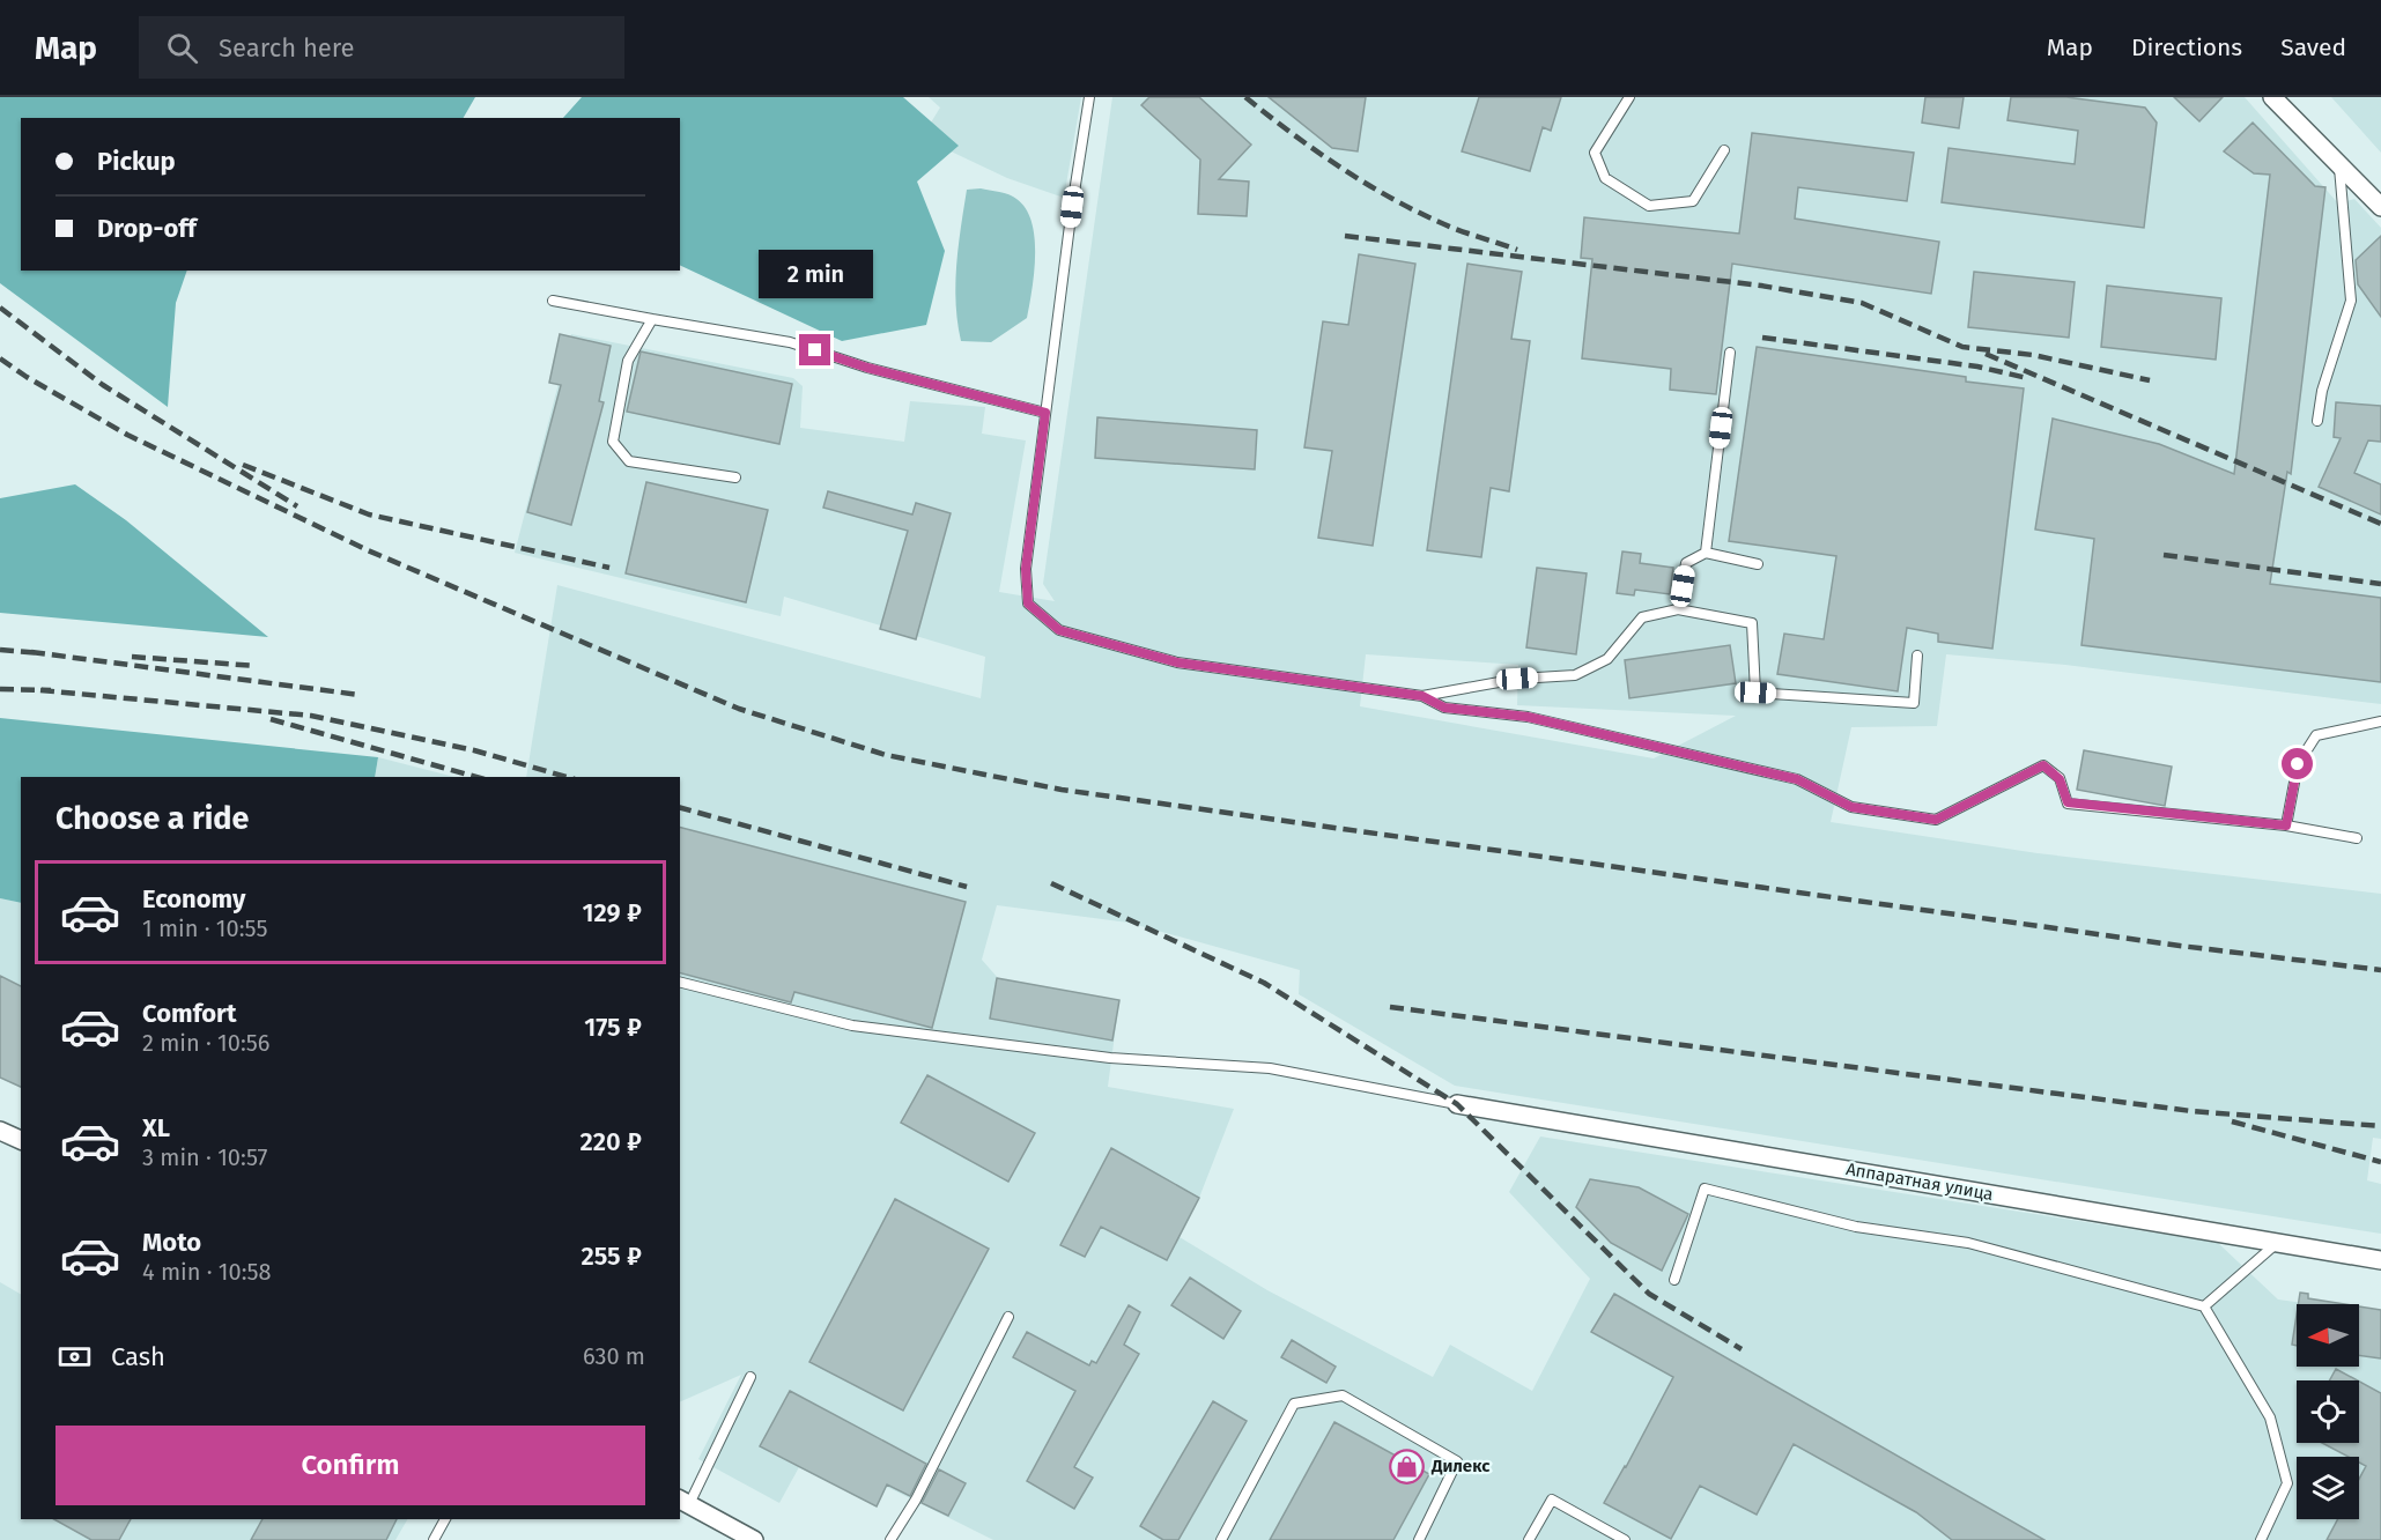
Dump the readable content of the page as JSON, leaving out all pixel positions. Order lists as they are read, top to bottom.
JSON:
{
  "streets": {
    "street": ["Аппаратная улица"]
  },
  "places": {
    "shop": ["Дилекс"]
  },
  "north": "left",
  "page": {
    "header": "Map",
    "search": "Search here",
    "nav": ["Map", "Directions", "Saved"],
    "banner": ["Pickup", "Drop-off"],
    "bubble": "2 min",
    "heading": "Choose a ride",
    "list": [
      {
        "name": "Economy",
        "note": "1 min · 10:55",
        "value": "129 ₽"
      },
      {
        "name": "Comfort",
        "note": "2 min · 10:56",
        "value": "175 ₽"
      },
      {
        "name": "XL",
        "note": "3 min · 10:57",
        "value": "220 ₽"
      },
      {
        "name": "Moto",
        "note": "4 min · 10:58",
        "value": "255 ₽"
      }
    ],
    "pay": ["Cash", "630 m"],
    "buttons": "Confirm"
  }
}
